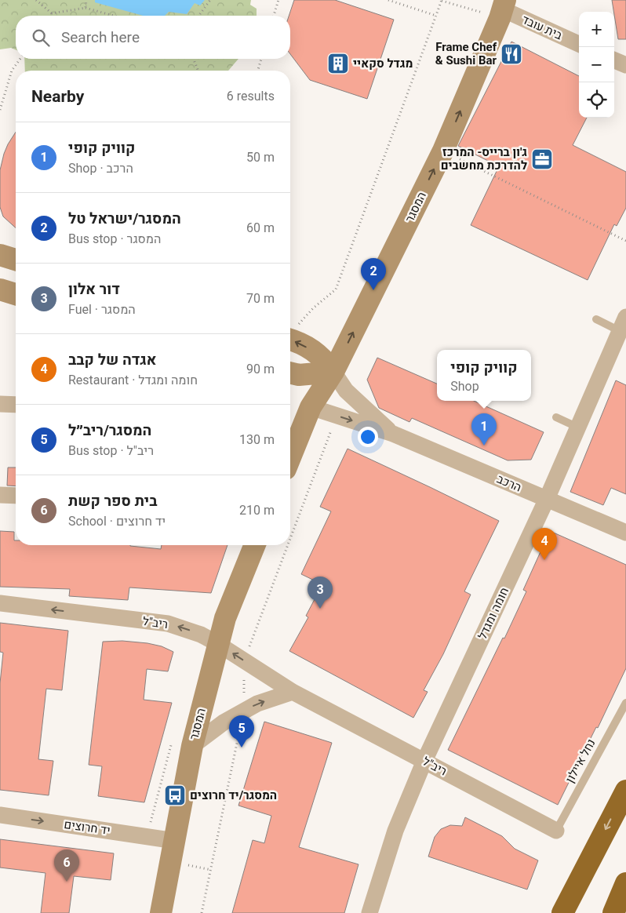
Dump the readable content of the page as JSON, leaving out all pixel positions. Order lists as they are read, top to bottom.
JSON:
{
  "streets": {
    "main road": ["המסגר"],
    "street": [
      "בית עובד",
      "הרכב",
      "חומה ומגדל",
      "ריב\"ל",
      "יד חרוצים"
    ],
    "lane": ["נחל איילון"]
  },
  "crossings": [
    ["בית עובד", "המסגר"],
    ["המסגר", "הרכב"],
    ["המסגר", "ריב\"ל"],
    ["המסגר", "יד חרוצים"],
    ["הרכב", "חומה ומגדל"],
    ["חומה ומגדל", "ריב\"ל"],
    ["ריב\"ל", "נחל איילון"]
  ],
  "one_way": ["המסגר", "ריב\"ל", "יד חרוצים"],
  "places": {
    "restaurant": ["Frame Chef & Sushi Bar"],
    "building": ["מגדל סקאיי"],
    "office": ["ג'ון ברייס- המרכז להדרכת מחשבים"],
    "bus stop": ["המסגר/יד חרוצים"]
  },
  "page": {
    "map_buttons": ["+", "−"],
    "search": "Search here",
    "heading": ["Nearby", "6 results"],
    "list": [
      {
        "mark": "1",
        "name": "קוויק קופי",
        "note": "Shop · הרכב",
        "value": "50 m"
      },
      {
        "mark": "2",
        "name": "המסגר/ישראל טל",
        "note": "Bus stop · המסגר",
        "value": "60 m"
      },
      {
        "mark": "3",
        "name": "דור אלון",
        "note": "Fuel · המסגר",
        "value": "70 m"
      },
      {
        "mark": "4",
        "name": "אגדה של קבב",
        "note": "Restaurant · חומה ומגדל",
        "value": "90 m"
      },
      {
        "mark": "5",
        "name": "המסגר/ריב״ל",
        "note": "Bus stop · ריב\"ל",
        "value": "130 m"
      },
      {
        "mark": "6",
        "name": "בית ספר קשת",
        "note": "School · יד חרוצים",
        "value": "210 m"
      }
    ],
    "pins": [
      "2",
      "1",
      "4",
      "3",
      "5",
      "6"
    ],
    "popup": ["קוויק קופי", "Shop"]
  }
}
